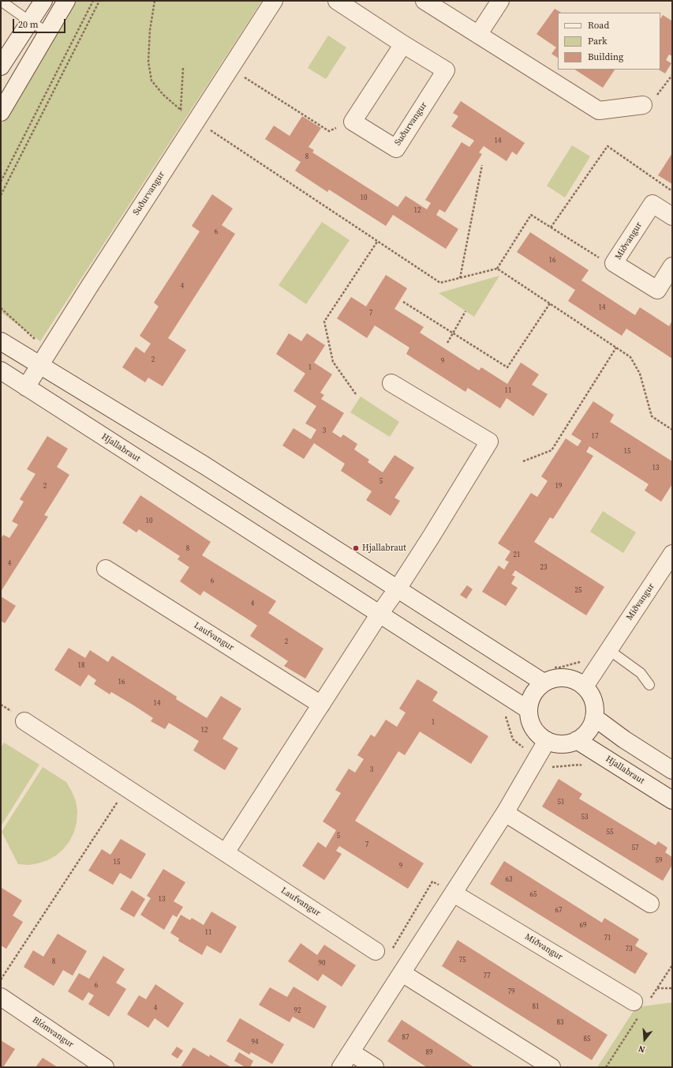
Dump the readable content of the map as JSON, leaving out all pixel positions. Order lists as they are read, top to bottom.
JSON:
{
  "streets": {
    "street": [
      "Suðurvangur",
      "Miðvangur",
      "Hjallabraut",
      "Laufvangur",
      "Blómvangur"
    ]
  },
  "crossings": [
    ["Suðurvangur", "Hjallabraut"],
    ["Miðvangur", "Hjallabraut"]
  ],
  "places": ["Hjallabraut"],
  "house_numbers": [
    "14",
    "8",
    "10",
    "12",
    "6",
    "16",
    "4",
    "14",
    "7",
    "2",
    "9",
    "1",
    "11",
    "3",
    "17",
    "15",
    "13",
    "5",
    "2",
    "19",
    "10",
    "8",
    "21",
    "4",
    "23",
    "6",
    "25",
    "4",
    "2",
    "18",
    "16",
    "14",
    "1",
    "12",
    "3",
    "51",
    "53",
    "55",
    "5",
    "7",
    "57",
    "59",
    "15",
    "9",
    "63",
    "65",
    "13",
    "67",
    "69",
    "11",
    "71",
    "73",
    "75",
    "8",
    "90",
    "77",
    "6",
    "79",
    "81",
    "4",
    "92",
    "83",
    "87",
    "85",
    "94",
    "89"
  ],
  "legend": ["Road", "Park", "Building"],
  "scale_bar": "20 m",
  "north": "bottom"
}
